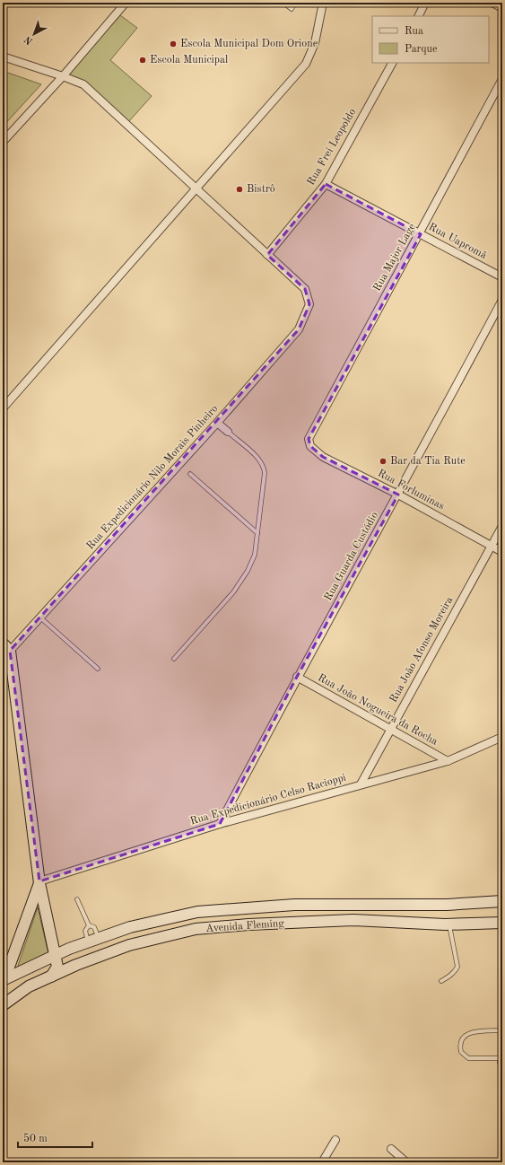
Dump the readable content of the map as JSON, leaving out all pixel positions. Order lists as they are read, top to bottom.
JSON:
{
  "streets": {
    "street": [
      "Rua Frei Leopoldo",
      "Rua Uapromã",
      "Rua Major Lage",
      "Rua Expedicionário Nilo Morais Pinheiro",
      "Rua Forluminas",
      "Rua Guarda Custódio",
      "Rua João Afonso Moreira",
      "Rua João Nogueira da Rocha",
      "Rua Expedicionário Celso Racioppi",
      "Avenida Fleming"
    ]
  },
  "crossings": [
    ["Rua Frei Leopoldo", "Rua Uapromã"],
    ["Rua Frei Leopoldo", "Rua Expedicionário Nilo Morais Pinheiro"],
    ["Rua Uapromã", "Rua Major Lage"],
    ["Rua Major Lage", "Rua Forluminas"],
    ["Rua Forluminas", "Rua Guarda Custódio"],
    ["Rua Forluminas", "Rua João Afonso Moreira"],
    ["Rua Guarda Custódio", "Rua João Nogueira da Rocha"],
    ["Rua Guarda Custódio", "Rua Expedicionário Celso Racioppi"],
    ["Rua João Afonso Moreira", "Rua João Nogueira da Rocha"],
    ["Rua João Afonso Moreira", "Rua Expedicionário Celso Racioppi"],
    ["Rua João Nogueira da Rocha", "Rua Expedicionário Celso Racioppi"]
  ],
  "places": [
    "Escola Municipal Dom Orione",
    "Escola Municipal",
    "Bistrô",
    "Bar da Tia Rute"
  ],
  "legend": ["Rua", "Parque"],
  "scale_bar": "50 m",
  "north": "bottom left"
}
